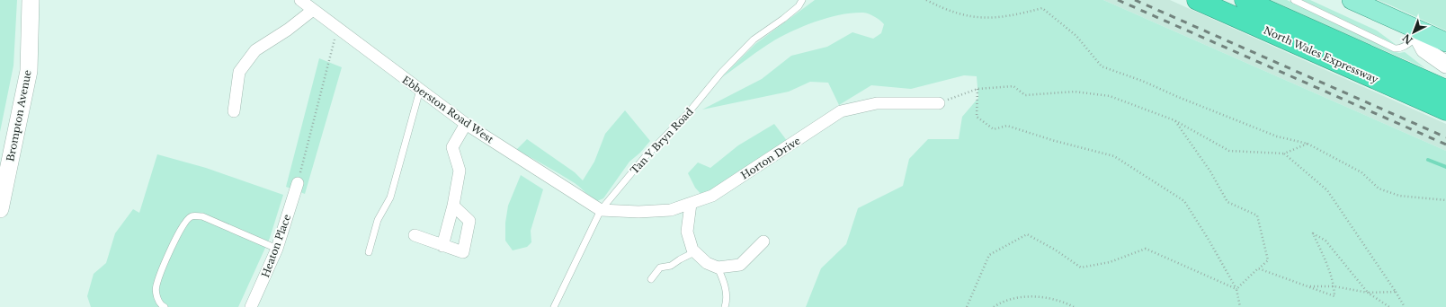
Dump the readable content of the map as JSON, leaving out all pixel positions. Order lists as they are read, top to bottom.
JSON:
{
  "streets": {
    "highway": ["North Wales Expressway"],
    "main road": ["Brompton Avenue"],
    "street": ["Ebberston Road West", "Horton Drive", "Heaton Place"],
    "lane": ["Tan Y Bryn Road"]
  },
  "crossings": [
    ["Ebberston Road West", "Tan Y Bryn Road"],
    ["Ebberston Road West", "Horton Drive"],
    ["Tan Y Bryn Road", "Horton Drive"]
  ],
  "north": "bottom left"
}
